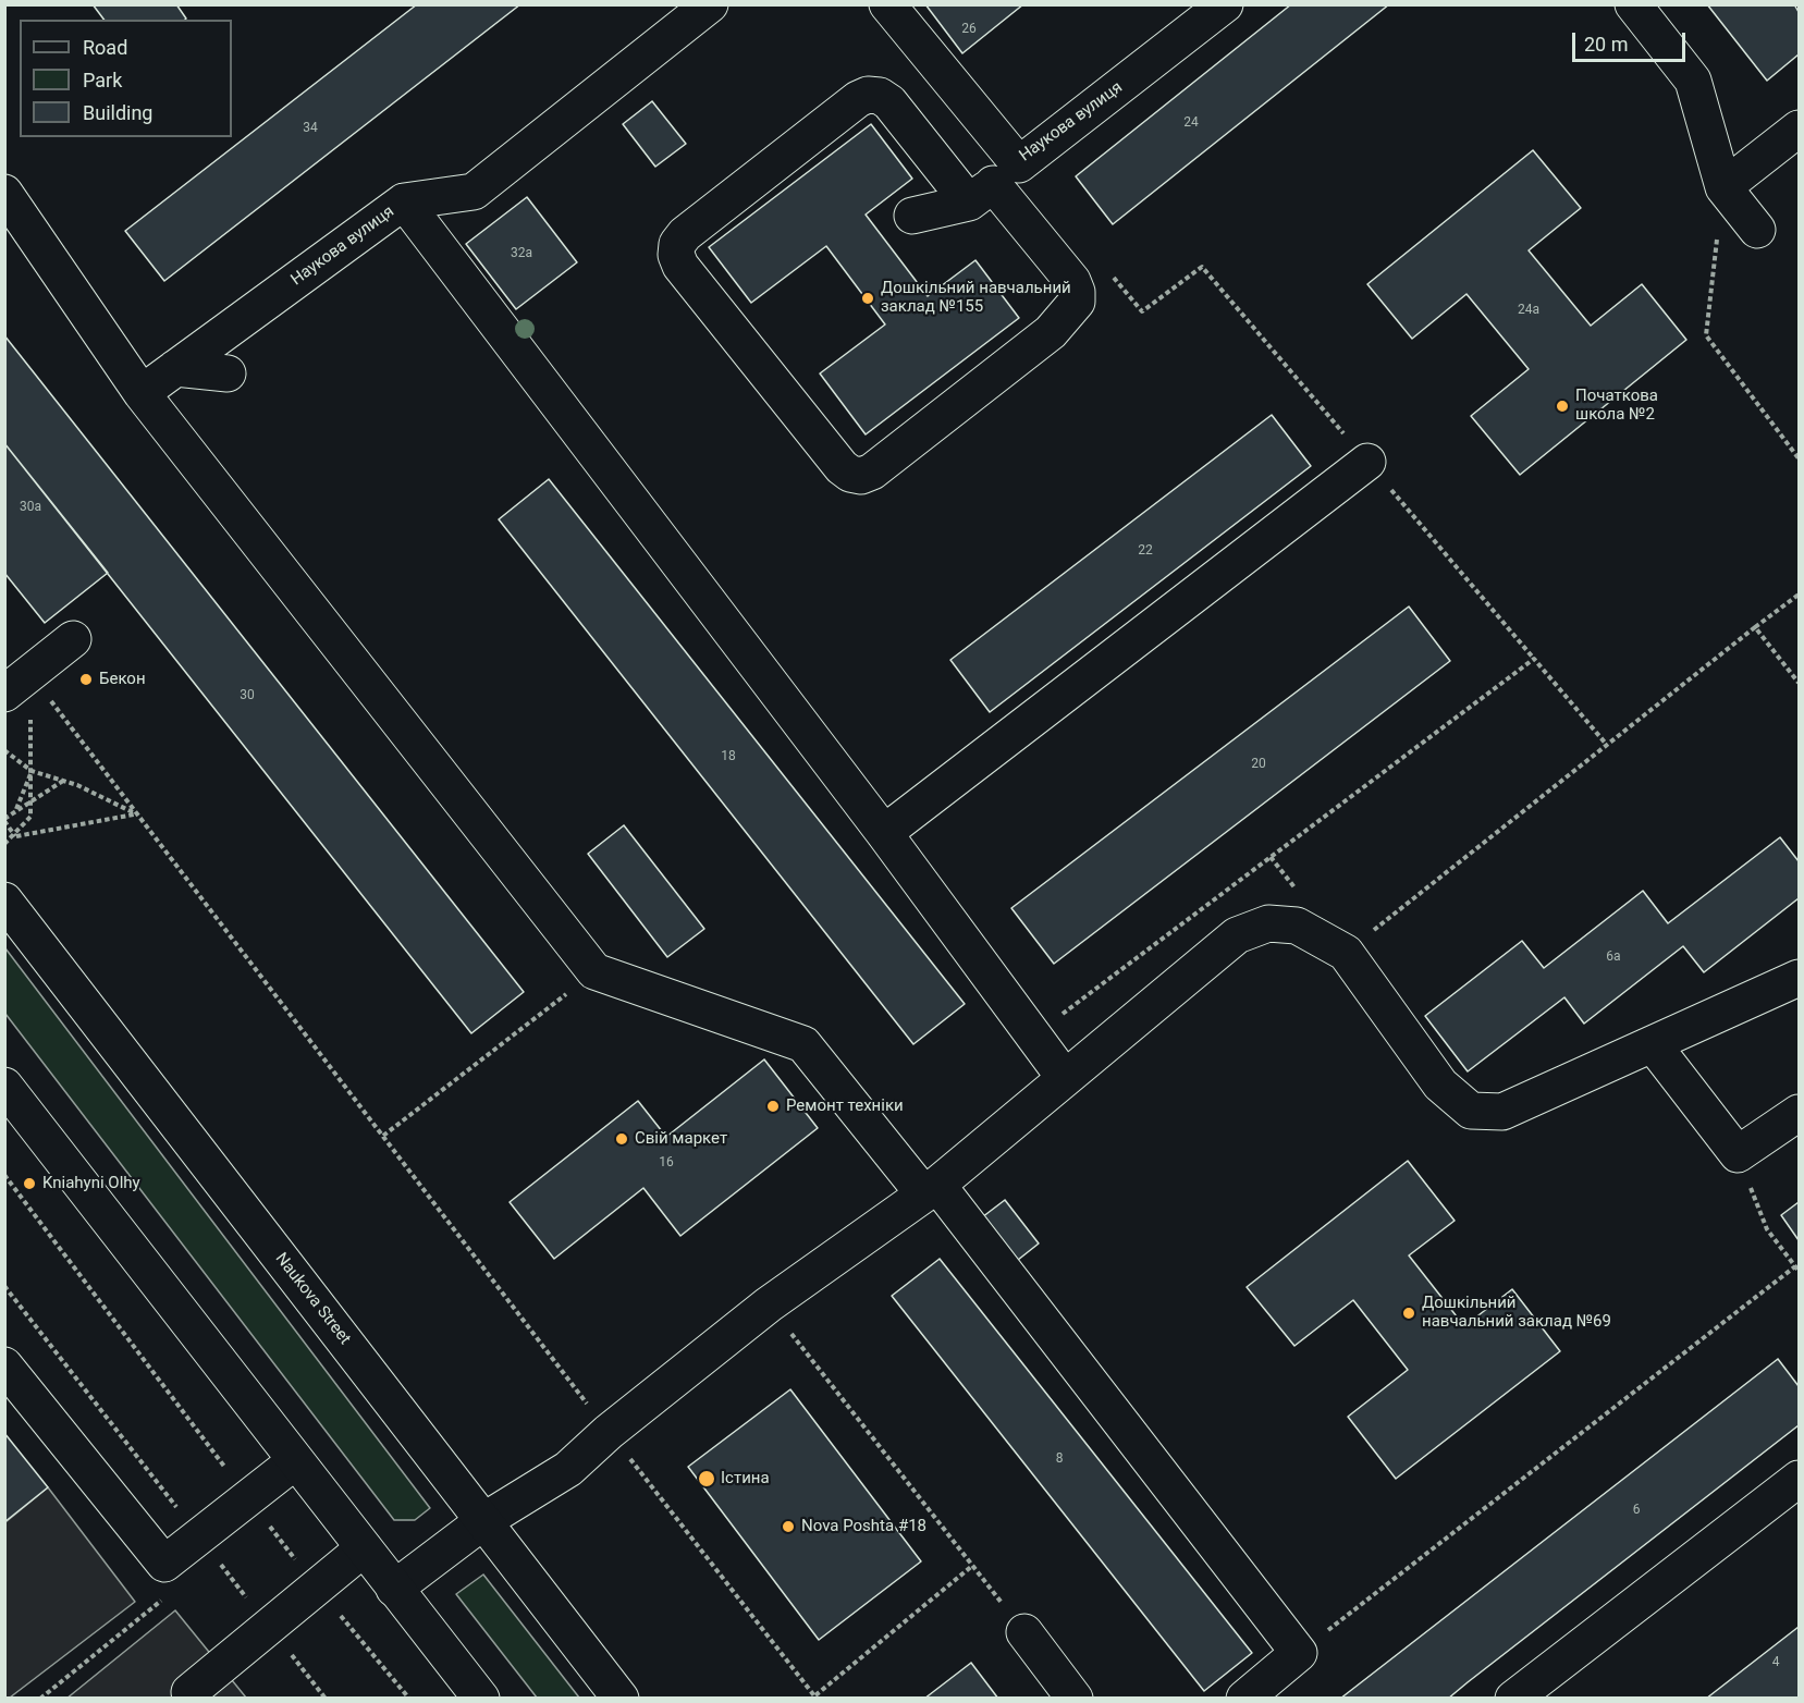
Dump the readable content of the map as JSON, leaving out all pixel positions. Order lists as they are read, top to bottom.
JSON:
{
  "streets": {
    "main road": ["Наукова вулиця", "Naukova Street"]
  },
  "places": [
    "Дошкільний навчальний заклад №155",
    "Початкова школа №2",
    "Бекон",
    "Ремонт техніки",
    "Свiй маркет",
    "Kniahyni Olhy",
    "Дошкільний навчальний заклад №69",
    "Істина",
    "Nova Poshta #18"
  ],
  "house_numbers": [
    "26",
    "24",
    "34",
    "32а",
    "24а",
    "30а",
    "22",
    "30",
    "18",
    "20",
    "6а",
    "16",
    "8",
    "6",
    "4"
  ],
  "legend": ["Road", "Park", "Building"],
  "scale_bar": "20 m"
}
